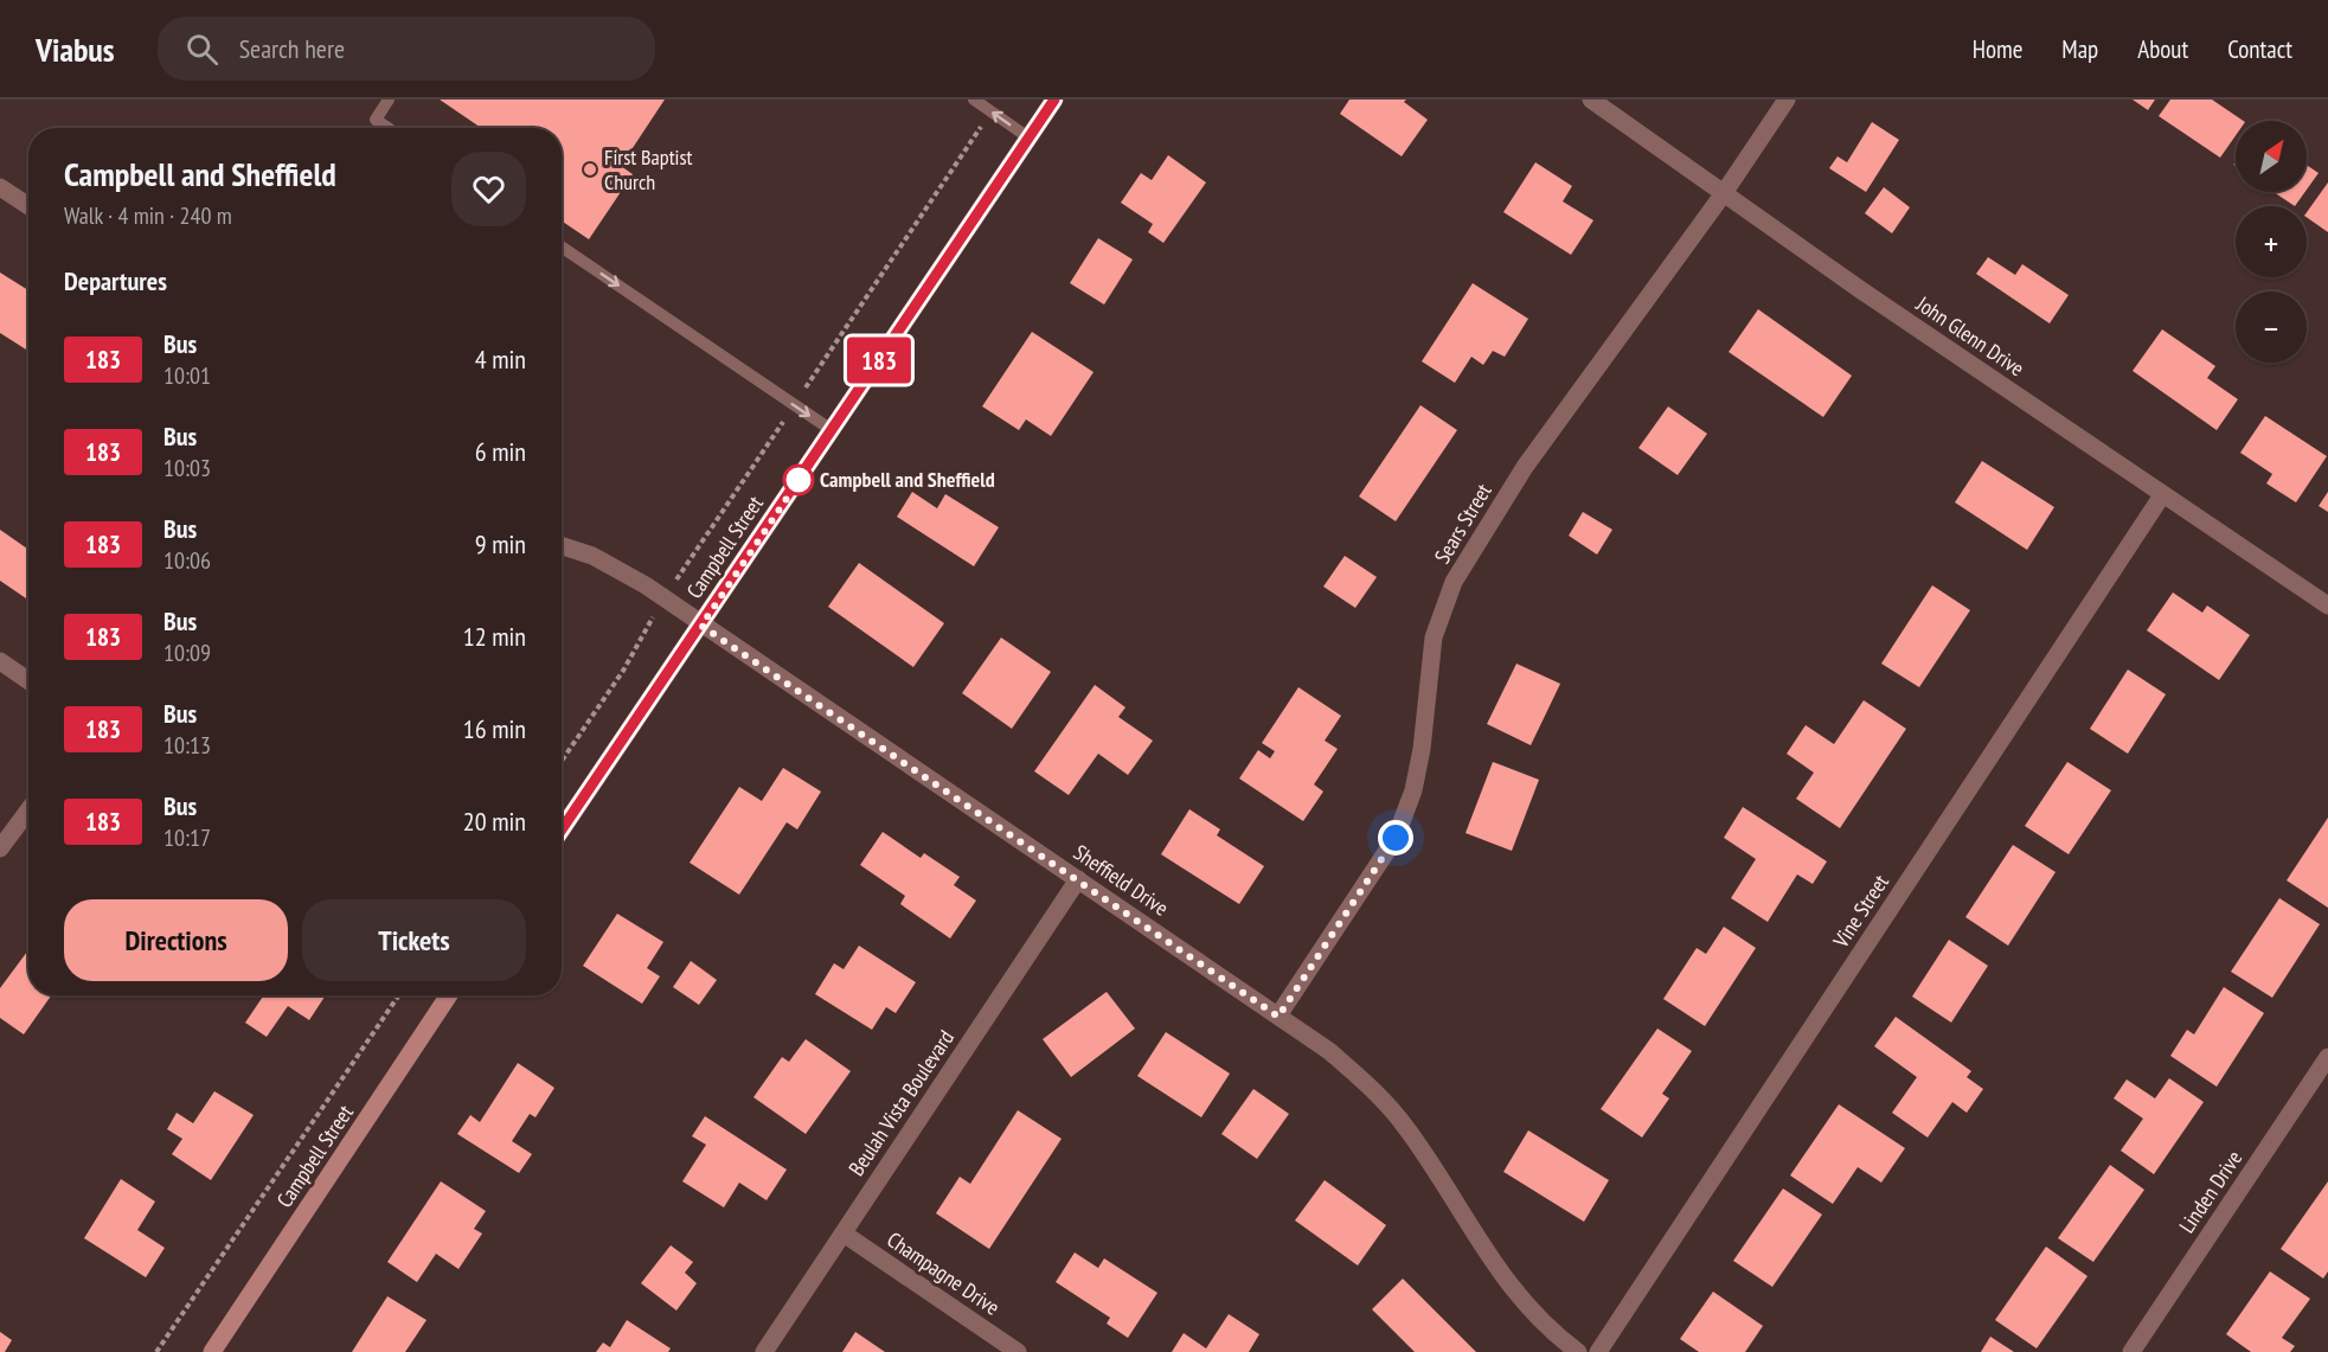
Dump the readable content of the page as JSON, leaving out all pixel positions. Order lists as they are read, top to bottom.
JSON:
{
  "streets": {
    "main road": ["Campbell Street"],
    "street": [
      "John Glenn Drive",
      "Sears Street",
      "Sheffield Drive",
      "Vine Street",
      "Beulah Vista Boulevard",
      "Linden Drive",
      "Champagne Drive"
    ]
  },
  "crossings": [
    ["John Glenn Drive", "Sears Street"],
    ["John Glenn Drive", "Vine Street"],
    ["Sears Street", "Sheffield Drive"],
    ["Campbell Street", "Sheffield Drive"],
    ["Sheffield Drive", "Beulah Vista Boulevard"],
    ["Beulah Vista Boulevard", "Champagne Drive"]
  ],
  "places": ["First Baptist Church", "Campbell and Sheffield"],
  "lines": ["bus line 183"],
  "north": "top right",
  "page": {
    "header": "Viabus",
    "search": "Search here",
    "nav": [
      "Home",
      "Map",
      "About",
      "Contact"
    ],
    "on_map": "183",
    "map_buttons": ["+", "−"],
    "heading": [
      ["Campbell and Sheffield", "Walk · 4 min · 240 m"],
      "Departures"
    ],
    "list": [
      {
        "mark": "183",
        "name": "Bus",
        "note": "10:01",
        "value": "4 min"
      },
      {
        "mark": "183",
        "name": "Bus",
        "note": "10:03",
        "value": "6 min"
      },
      {
        "mark": "183",
        "name": "Bus",
        "note": "10:06",
        "value": "9 min"
      },
      {
        "mark": "183",
        "name": "Bus",
        "note": "10:09",
        "value": "12 min"
      },
      {
        "mark": "183",
        "name": "Bus",
        "note": "10:13",
        "value": "16 min"
      },
      {
        "mark": "183",
        "name": "Bus",
        "note": "10:17",
        "value": "20 min"
      }
    ],
    "buttons": ["Directions", "Tickets"]
  }
}
